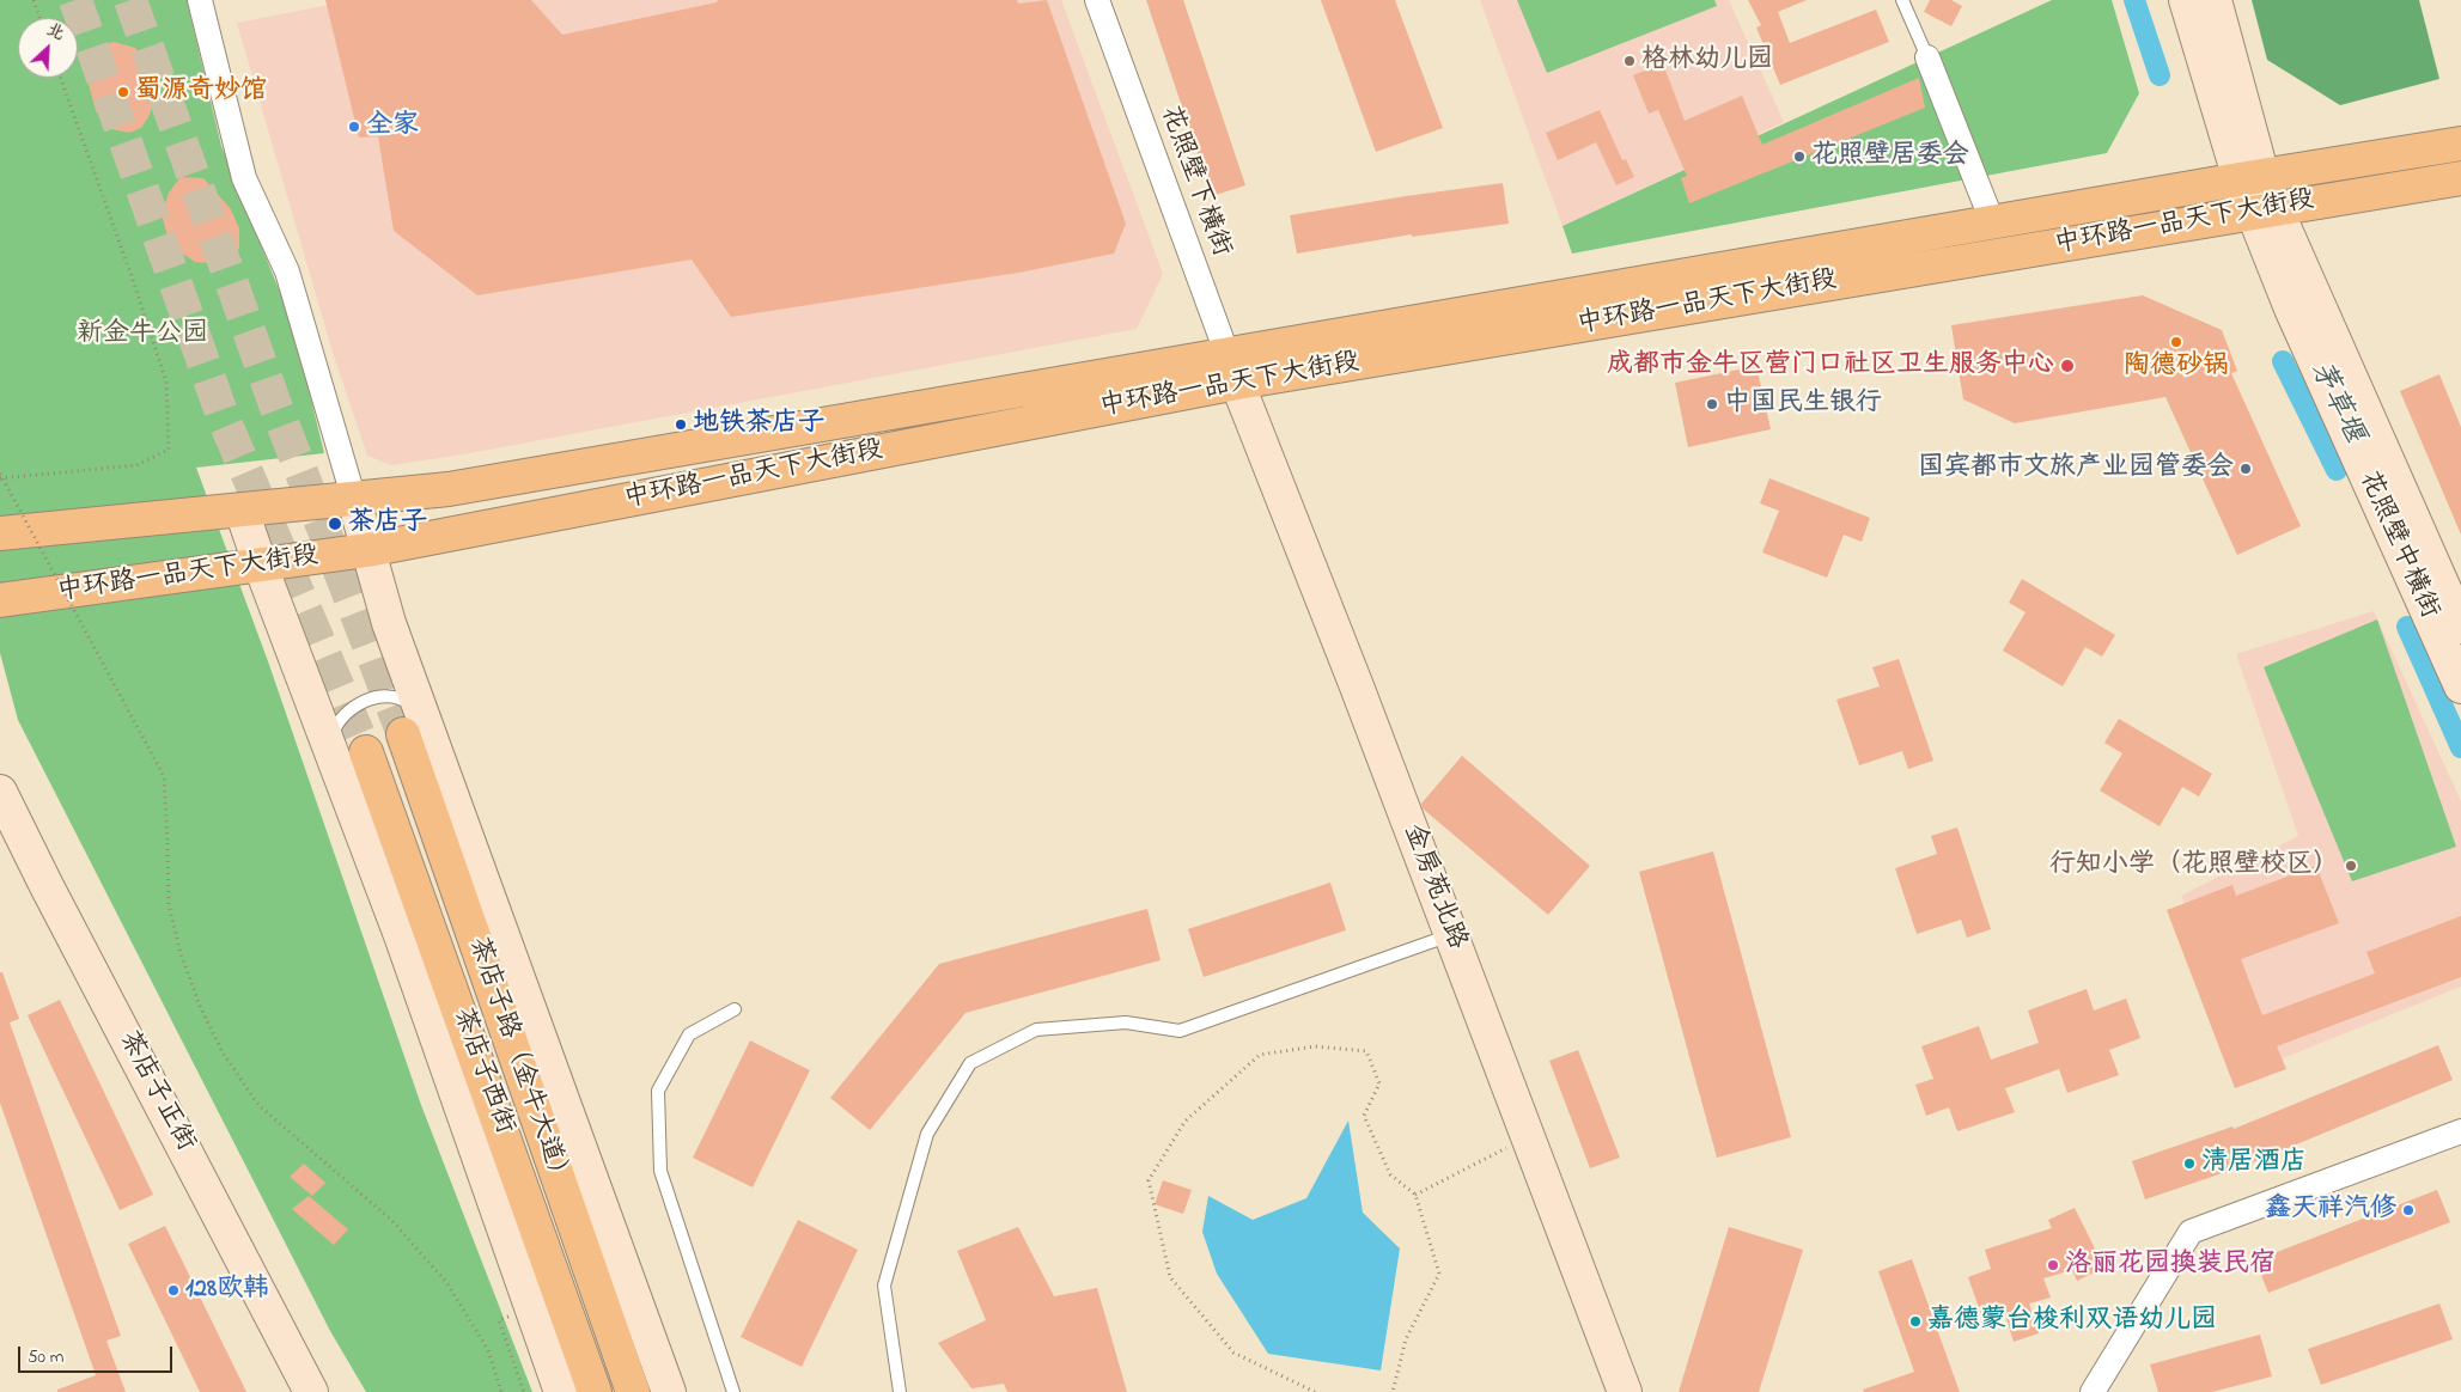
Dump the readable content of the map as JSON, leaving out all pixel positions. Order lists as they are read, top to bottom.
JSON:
{
  "streets": {
    "main road": [
      "中环路一品天下大街段",
      "花照壁中横街",
      "金房苑北路",
      "茶店子路（金牛大道）",
      "茶店子西街",
      "茶店子正街"
    ],
    "street": ["花照壁下横街"]
  },
  "crossings": [
    ["花照壁下横街", "中环路一品天下大街段"],
    ["花照壁下横街", "金房苑北路"],
    ["中环路一品天下大街段", "花照壁中横街"],
    ["中环路一品天下大街段", "金房苑北路"]
  ],
  "water": ["茅草堰"],
  "parks": ["新金牛公园"],
  "places": [
    "格林幼儿园",
    "蜀源奇妙馆",
    "全家",
    "花照壁居委会",
    "陶德砂锅",
    "成都市金牛区营门口社区卫生服务中心",
    "中国民生银行",
    "地铁茶店子",
    "国宾都市文旅产业园管委会",
    "茶店子",
    "行知小学（花照壁校区）",
    "清居酒店",
    "鑫天祥汽修",
    "洛丽花园换装民宿",
    "128欧韩",
    "嘉德蒙台梭利双语幼儿园"
  ],
  "scale_bar": "50 m",
  "north": "top right"
}
